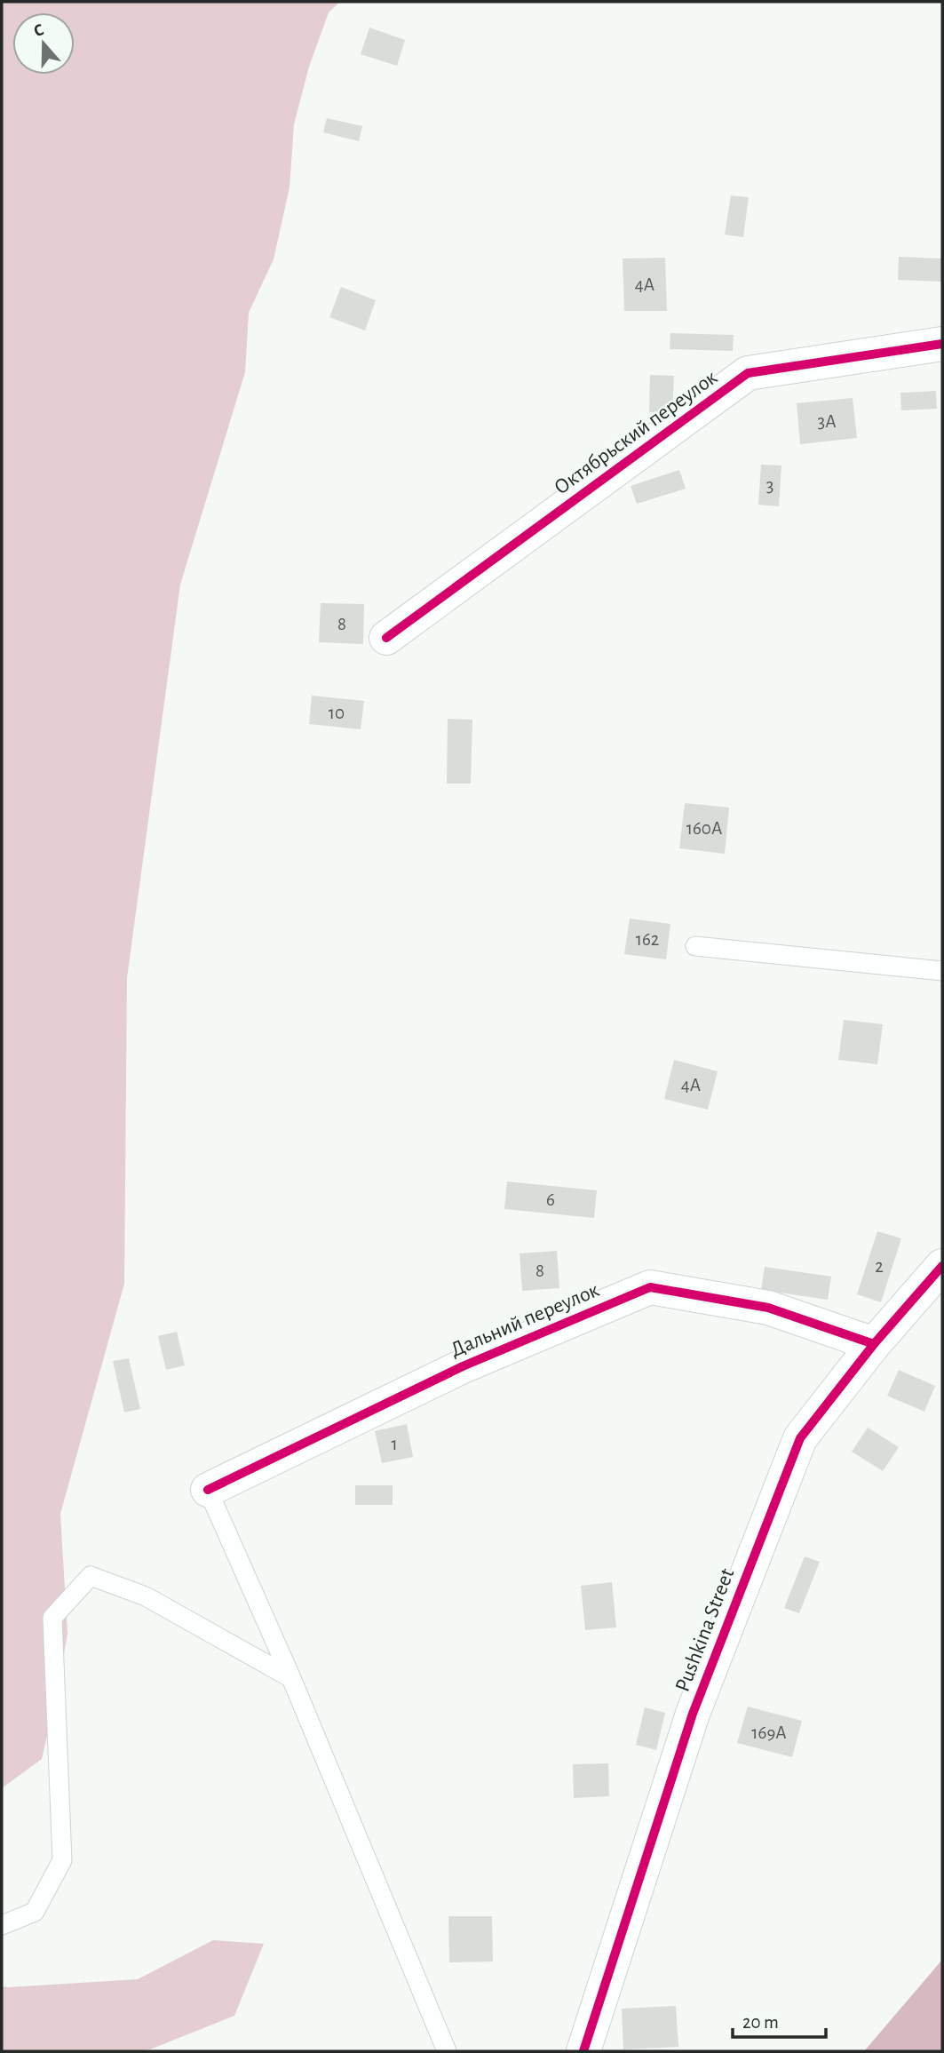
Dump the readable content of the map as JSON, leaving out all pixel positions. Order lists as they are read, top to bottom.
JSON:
{
  "streets": {
    "street": ["Октябрьский переулок", "Дальний переулок", "Pushkina Street"]
  },
  "crossings": [
    ["Дальний переулок", "Pushkina Street"]
  ],
  "house_numbers": [
    "4А",
    "3А",
    "3",
    "8",
    "10",
    "160А",
    "162",
    "4А",
    "6",
    "2",
    "8",
    "1",
    "169А"
  ],
  "scale_bar": "20 m",
  "north": "top"
}
